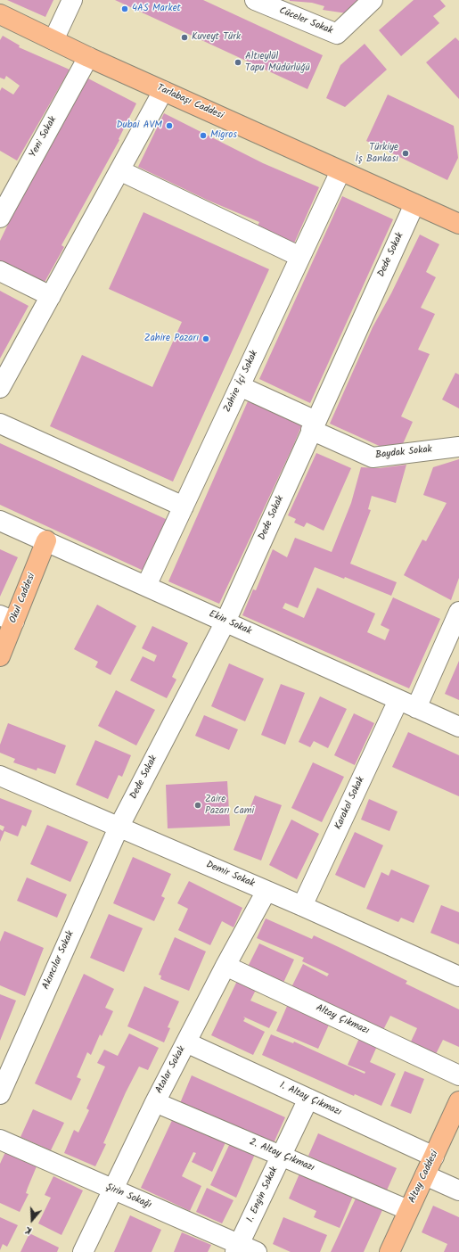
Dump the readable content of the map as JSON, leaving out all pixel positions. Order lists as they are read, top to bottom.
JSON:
{
  "streets": {
    "main road": ["Tarlabaşı Caddesi", "Okul Caddesi", "Altay Caddesi"],
    "street": [
      "Cüceler Sokak",
      "Yeni Sokak",
      "Dede Sokak",
      "Zahire İçi Sokak",
      "Baydak Sokak",
      "Ekin Sokak",
      "Karakol Sokak",
      "Demir Sokak",
      "Akıncılar Sokak",
      "Altay Çıkmazı",
      "Atalar Sokak",
      "1. Altay Çıkmazı",
      "2. Altay Çıkmazı",
      "1. Engin Sokak",
      "Şirin Sokağı"
    ]
  },
  "crossings": [
    ["Tarlabaşı Caddesi", "Yeni Sokak"],
    ["Tarlabaşı Caddesi", "Dede Sokak"],
    ["Tarlabaşı Caddesi", "Zahire İçi Sokak"],
    ["Dede Sokak", "Baydak Sokak"],
    ["Dede Sokak", "Ekin Sokak"],
    ["Dede Sokak", "Demir Sokak"],
    ["Dede Sokak", "Akıncılar Sokak"],
    ["Zahire İçi Sokak", "Baydak Sokak"],
    ["Zahire İçi Sokak", "Ekin Sokak"],
    ["Okul Caddesi", "Ekin Sokak"],
    ["Ekin Sokak", "Karakol Sokak"],
    ["Karakol Sokak", "Demir Sokak"],
    ["Demir Sokak", "Akıncılar Sokak"],
    ["Demir Sokak", "Atalar Sokak"],
    ["Altay Çıkmazı", "Atalar Sokak"],
    ["Atalar Sokak", "1. Altay Çıkmazı"],
    ["Atalar Sokak", "2. Altay Çıkmazı"],
    ["Atalar Sokak", "Şirin Sokağı"],
    ["1. Altay Çıkmazı", "Altay Caddesi"],
    ["1. Altay Çıkmazı", "1. Engin Sokak"],
    ["2. Altay Çıkmazı", "Altay Caddesi"],
    ["2. Altay Çıkmazı", "1. Engin Sokak"],
    ["1. Engin Sokak", "Şirin Sokağı"]
  ],
  "places": [
    "4AS Market",
    "Kuveyt Türk",
    "Altıeylül Tapu Müdürlüğü",
    "Dubai AVM",
    "Migros",
    "Türkiye İş Bankası",
    "Zahire Pazarı",
    "Zaire Pazarı Cami"
  ],
  "north": "bottom"
}
